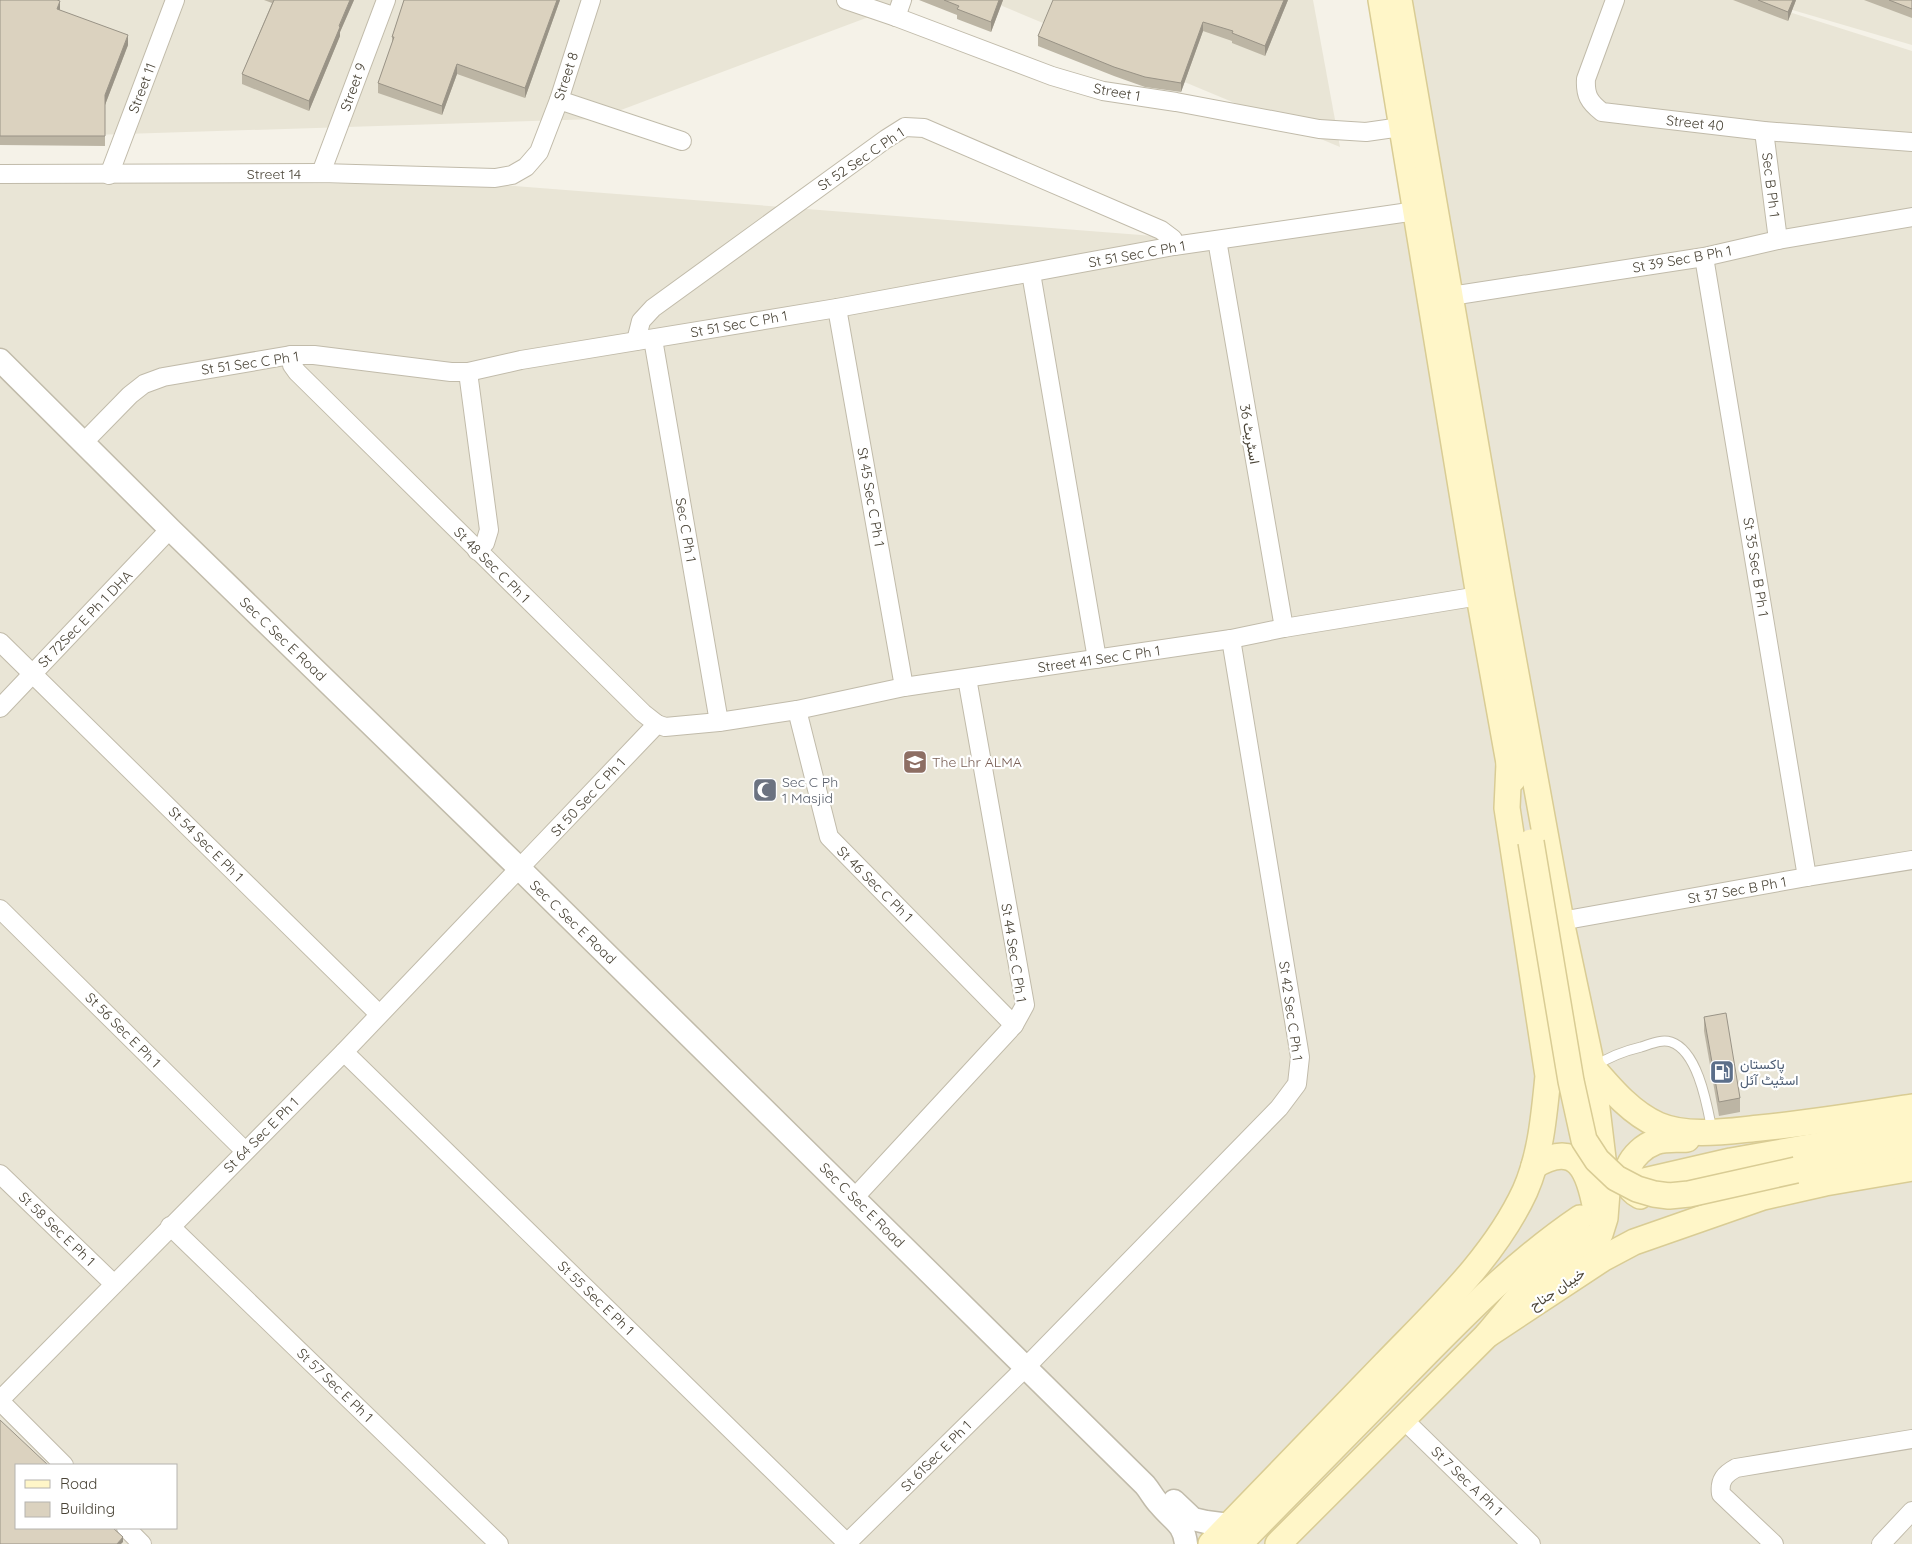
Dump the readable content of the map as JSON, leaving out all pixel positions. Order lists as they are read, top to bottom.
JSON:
{
  "streets": {
    "main road": ["خیبان جناح"],
    "street": [
      "Street 8",
      "Street 9",
      "Street 11",
      "Street 1",
      "Street 40",
      "St 52 Sec C Ph 1",
      "Street 14",
      "Sec B Ph 1",
      "St 51 Sec C Ph 1",
      "St 39 Sec B Ph 1",
      "اسٹریٹ 36",
      "St 45 Sec C Ph 1",
      "Sec C Ph 1",
      "St 48 Sec C Ph 1",
      "St 35 Sec B Ph 1",
      "St 72Sec E Ph 1 DHA",
      "Sec C Sec E Road",
      "Street 41 Sec C Ph 1",
      "St 50 Sec C Ph 1",
      "St 54 Sec E Ph 1",
      "St 46 Sec C Ph 1",
      "St 37 Sec B Ph 1",
      "St 44 Sec C Ph 1",
      "St 42 Sec C Ph 1",
      "St 56 Sec E Ph 1",
      "St 64 Sec E Ph 1",
      "St 58 Sec E Ph 1",
      "St 55 Sec E Ph 1",
      "St 57 Sec E Ph 1",
      "St 61Sec E Ph 1",
      "St 7 Sec A Ph 1"
    ]
  },
  "crossings": [
    ["Street 8", "Street 14"],
    ["Street 9", "Street 14"],
    ["Street 11", "Street 14"],
    ["Street 40", "Sec B Ph 1"],
    ["St 52 Sec C Ph 1", "St 51 Sec C Ph 1"],
    ["St 52 Sec C Ph 1", "Sec C Ph 1"],
    ["Sec B Ph 1", "St 39 Sec B Ph 1"],
    ["St 51 Sec C Ph 1", "اسٹریٹ 36"],
    ["St 51 Sec C Ph 1", "St 45 Sec C Ph 1"],
    ["St 51 Sec C Ph 1", "Sec C Ph 1"],
    ["St 51 Sec C Ph 1", "St 48 Sec C Ph 1"],
    ["St 51 Sec C Ph 1", "Sec C Sec E Road"],
    ["St 39 Sec B Ph 1", "St 35 Sec B Ph 1"],
    ["اسٹریٹ 36", "Street 41 Sec C Ph 1"],
    ["St 45 Sec C Ph 1", "Street 41 Sec C Ph 1"],
    ["Sec C Ph 1", "Street 41 Sec C Ph 1"],
    ["St 48 Sec C Ph 1", "St 50 Sec C Ph 1"],
    ["St 35 Sec B Ph 1", "St 37 Sec B Ph 1"],
    ["St 72Sec E Ph 1 DHA", "Sec C Sec E Road"],
    ["St 72Sec E Ph 1 DHA", "St 54 Sec E Ph 1"],
    ["Sec C Sec E Road", "St 50 Sec C Ph 1"],
    ["Sec C Sec E Road", "St 44 Sec C Ph 1"],
    ["Sec C Sec E Road", "St 42 Sec C Ph 1"],
    ["Sec C Sec E Road", "St 64 Sec E Ph 1"],
    ["Sec C Sec E Road", "St 61Sec E Ph 1"],
    ["Street 41 Sec C Ph 1", "St 46 Sec C Ph 1"],
    ["Street 41 Sec C Ph 1", "St 44 Sec C Ph 1"],
    ["Street 41 Sec C Ph 1", "St 42 Sec C Ph 1"],
    ["St 50 Sec C Ph 1", "St 64 Sec E Ph 1"],
    ["St 54 Sec E Ph 1", "St 64 Sec E Ph 1"],
    ["St 46 Sec C Ph 1", "St 44 Sec C Ph 1"],
    ["St 42 Sec C Ph 1", "St 61Sec E Ph 1"],
    ["St 56 Sec E Ph 1", "St 64 Sec E Ph 1"],
    ["St 64 Sec E Ph 1", "St 58 Sec E Ph 1"],
    ["St 64 Sec E Ph 1", "St 55 Sec E Ph 1"],
    ["St 64 Sec E Ph 1", "St 57 Sec E Ph 1"],
    ["خیبان جناح", "St 7 Sec A Ph 1"],
    ["St 55 Sec E Ph 1", "St 61Sec E Ph 1"]
  ],
  "places": {
    "school or university": ["The Lhr ALMA"],
    "mosque": ["Sec C Ph 1 Masjid"],
    "fuel station": ["پاکستان اسٹیٹ آئل"]
  },
  "legend": ["Road", "Building"]
}
